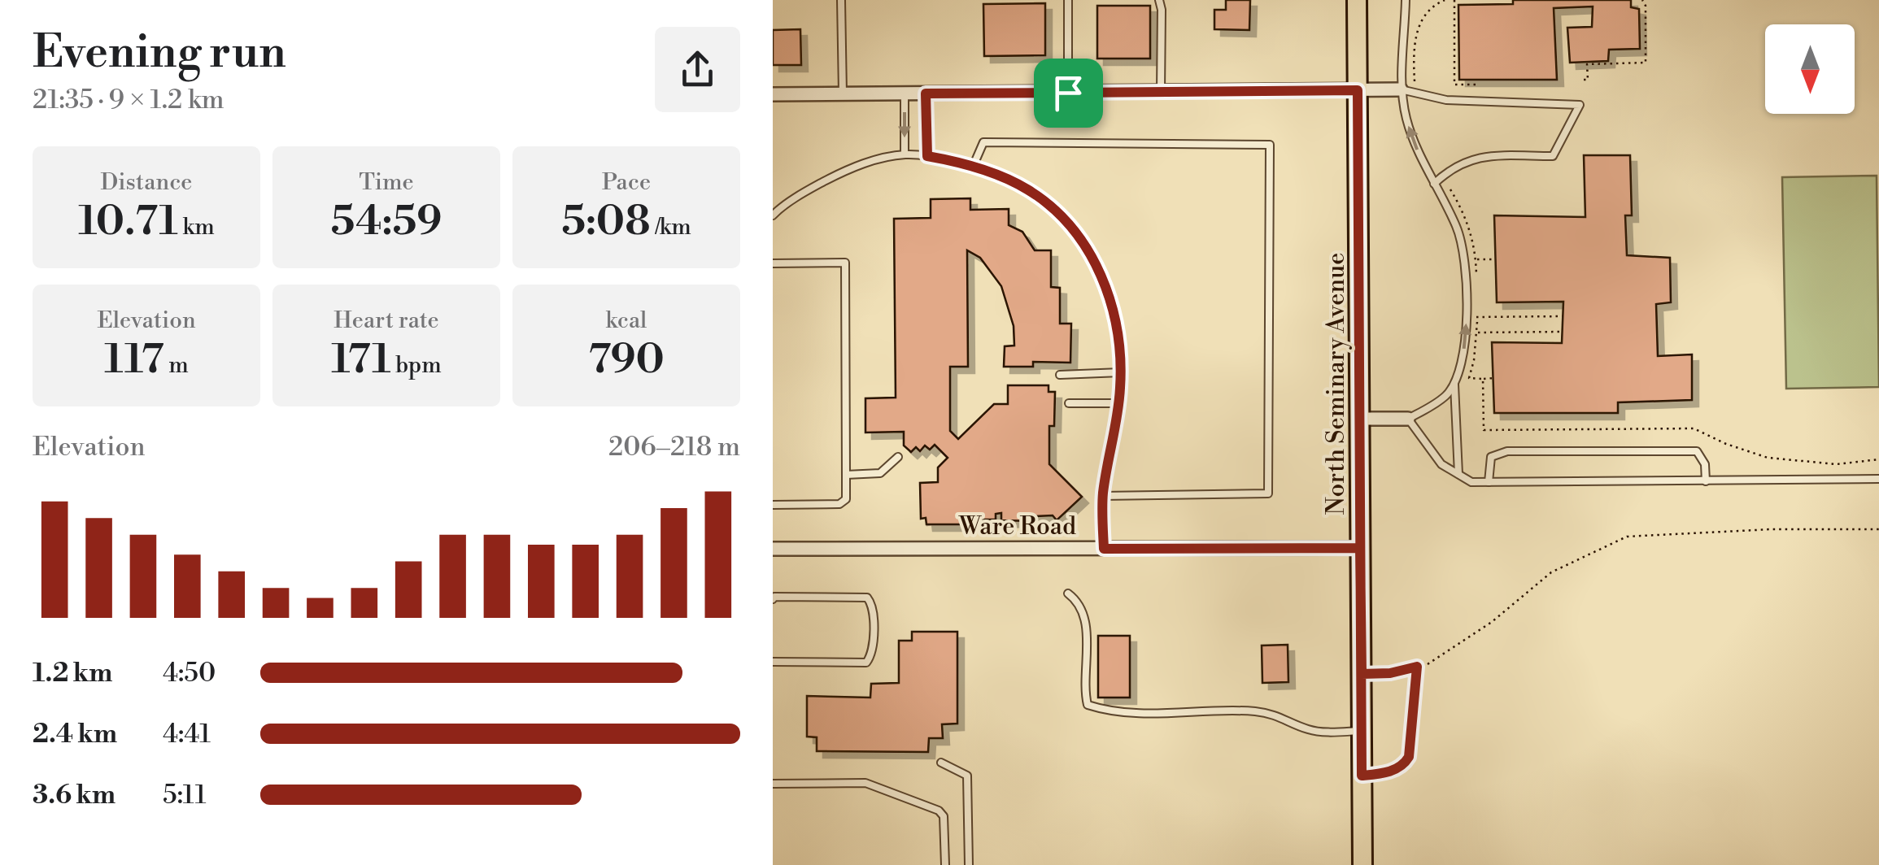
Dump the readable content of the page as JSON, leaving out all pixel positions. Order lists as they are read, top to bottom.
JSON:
{
  "streets": {
    "main road": ["North Seminary Avenue"],
    "street": ["Ware Road"]
  },
  "crossings": [
    ["North Seminary Avenue", "Ware Road"]
  ],
  "north": "bottom",
  "page": {
    "heading": ["Evening run", "21:35 · 9 × 1.2 km"],
    "stats": [
      ["Distance", "10.71 km"],
      ["Time", "54:59"],
      ["Pace", "5:08 /km"],
      ["Elevation", "117 m"],
      ["Heart rate", "171 bpm"],
      ["kcal", "790"]
    ],
    "chart": ["Elevation", "206–218 m"],
    "list": [
      {
        "name": "1.2 km",
        "note": "4:50"
      },
      {
        "name": "2.4 km",
        "note": "4:41"
      },
      {
        "name": "3.6 km",
        "note": "5:11"
      }
    ]
  }
}
